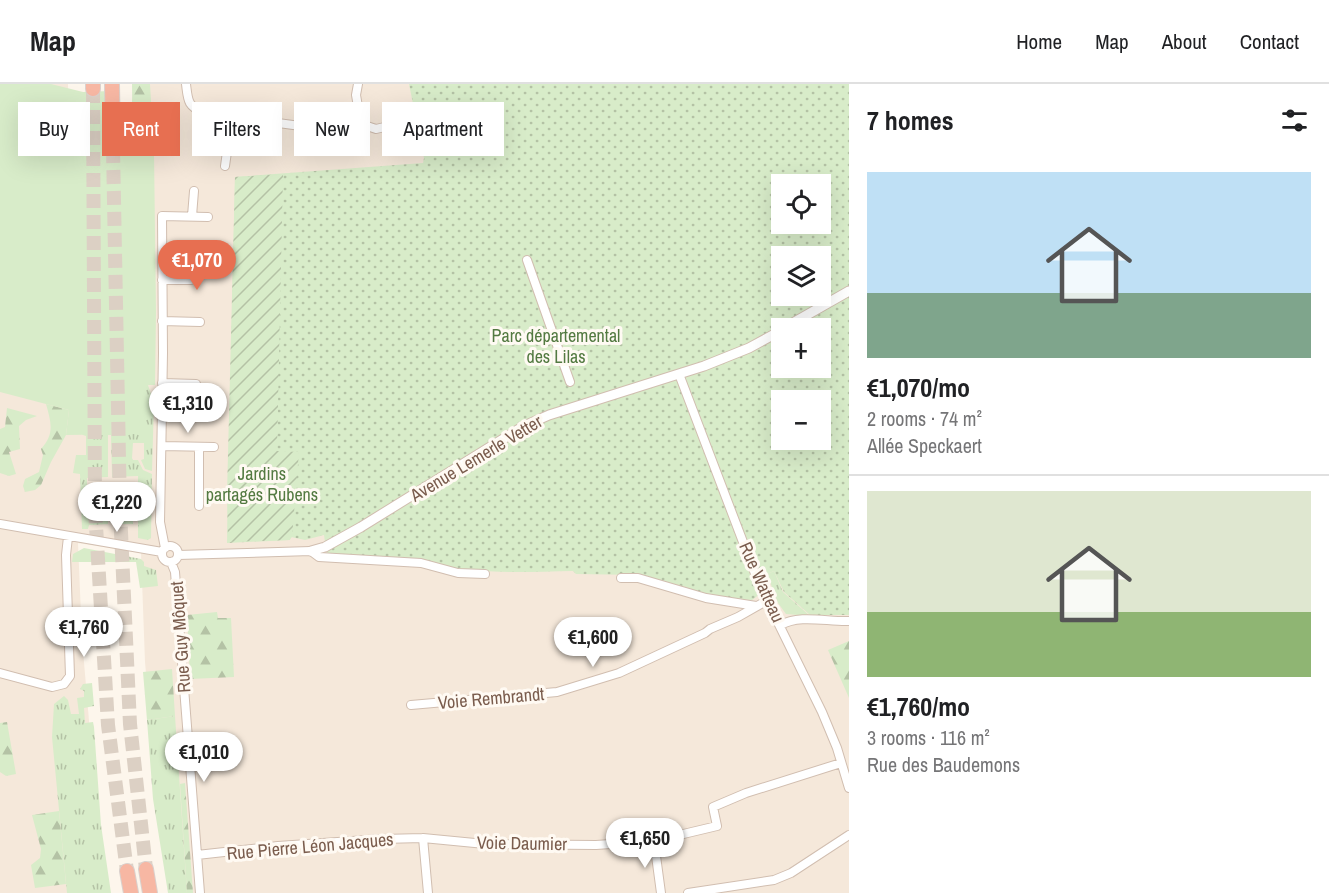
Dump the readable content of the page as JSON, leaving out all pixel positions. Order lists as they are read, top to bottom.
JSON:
{
  "streets": {
    "street": [
      "Avenue Lemerle Vetter",
      "Rue Watteau",
      "Rue Guy Môquet",
      "Voie Rembrandt",
      "Voie Daumier",
      "Rue Pierre Léon Jacques"
    ]
  },
  "crossings": [
    ["Avenue Lemerle Vetter", "Rue Watteau"],
    ["Rue Watteau", "Voie Rembrandt"],
    ["Rue Watteau", "Voie Daumier"],
    ["Rue Guy Môquet", "Rue Pierre Léon Jacques"],
    ["Voie Daumier", "Rue Pierre Léon Jacques"]
  ],
  "parks": ["Parc départemental des Lilas", "Jardins partagés Rubens"],
  "page": {
    "header": "Map",
    "nav": [
      "Home",
      "Map",
      "About",
      "Contact"
    ],
    "heading": "7 homes",
    "chip": [
      "Buy",
      "Rent",
      "Filters",
      "New",
      "Apartment"
    ],
    "list": [
      {
        "name": "€1,070/mo",
        "note": "2 rooms · 74 m² · Allée Speckaert"
      },
      {
        "name": "€1,760/mo",
        "note": "3 rooms · 116 m² · Rue des Baudemons"
      }
    ],
    "map_buttons": ["+", "−"],
    "price": [
      "€1,070",
      "€1,310",
      "€1,220",
      "€1,760",
      "€1,600",
      "€1,010",
      "€1,650"
    ]
  }
}
